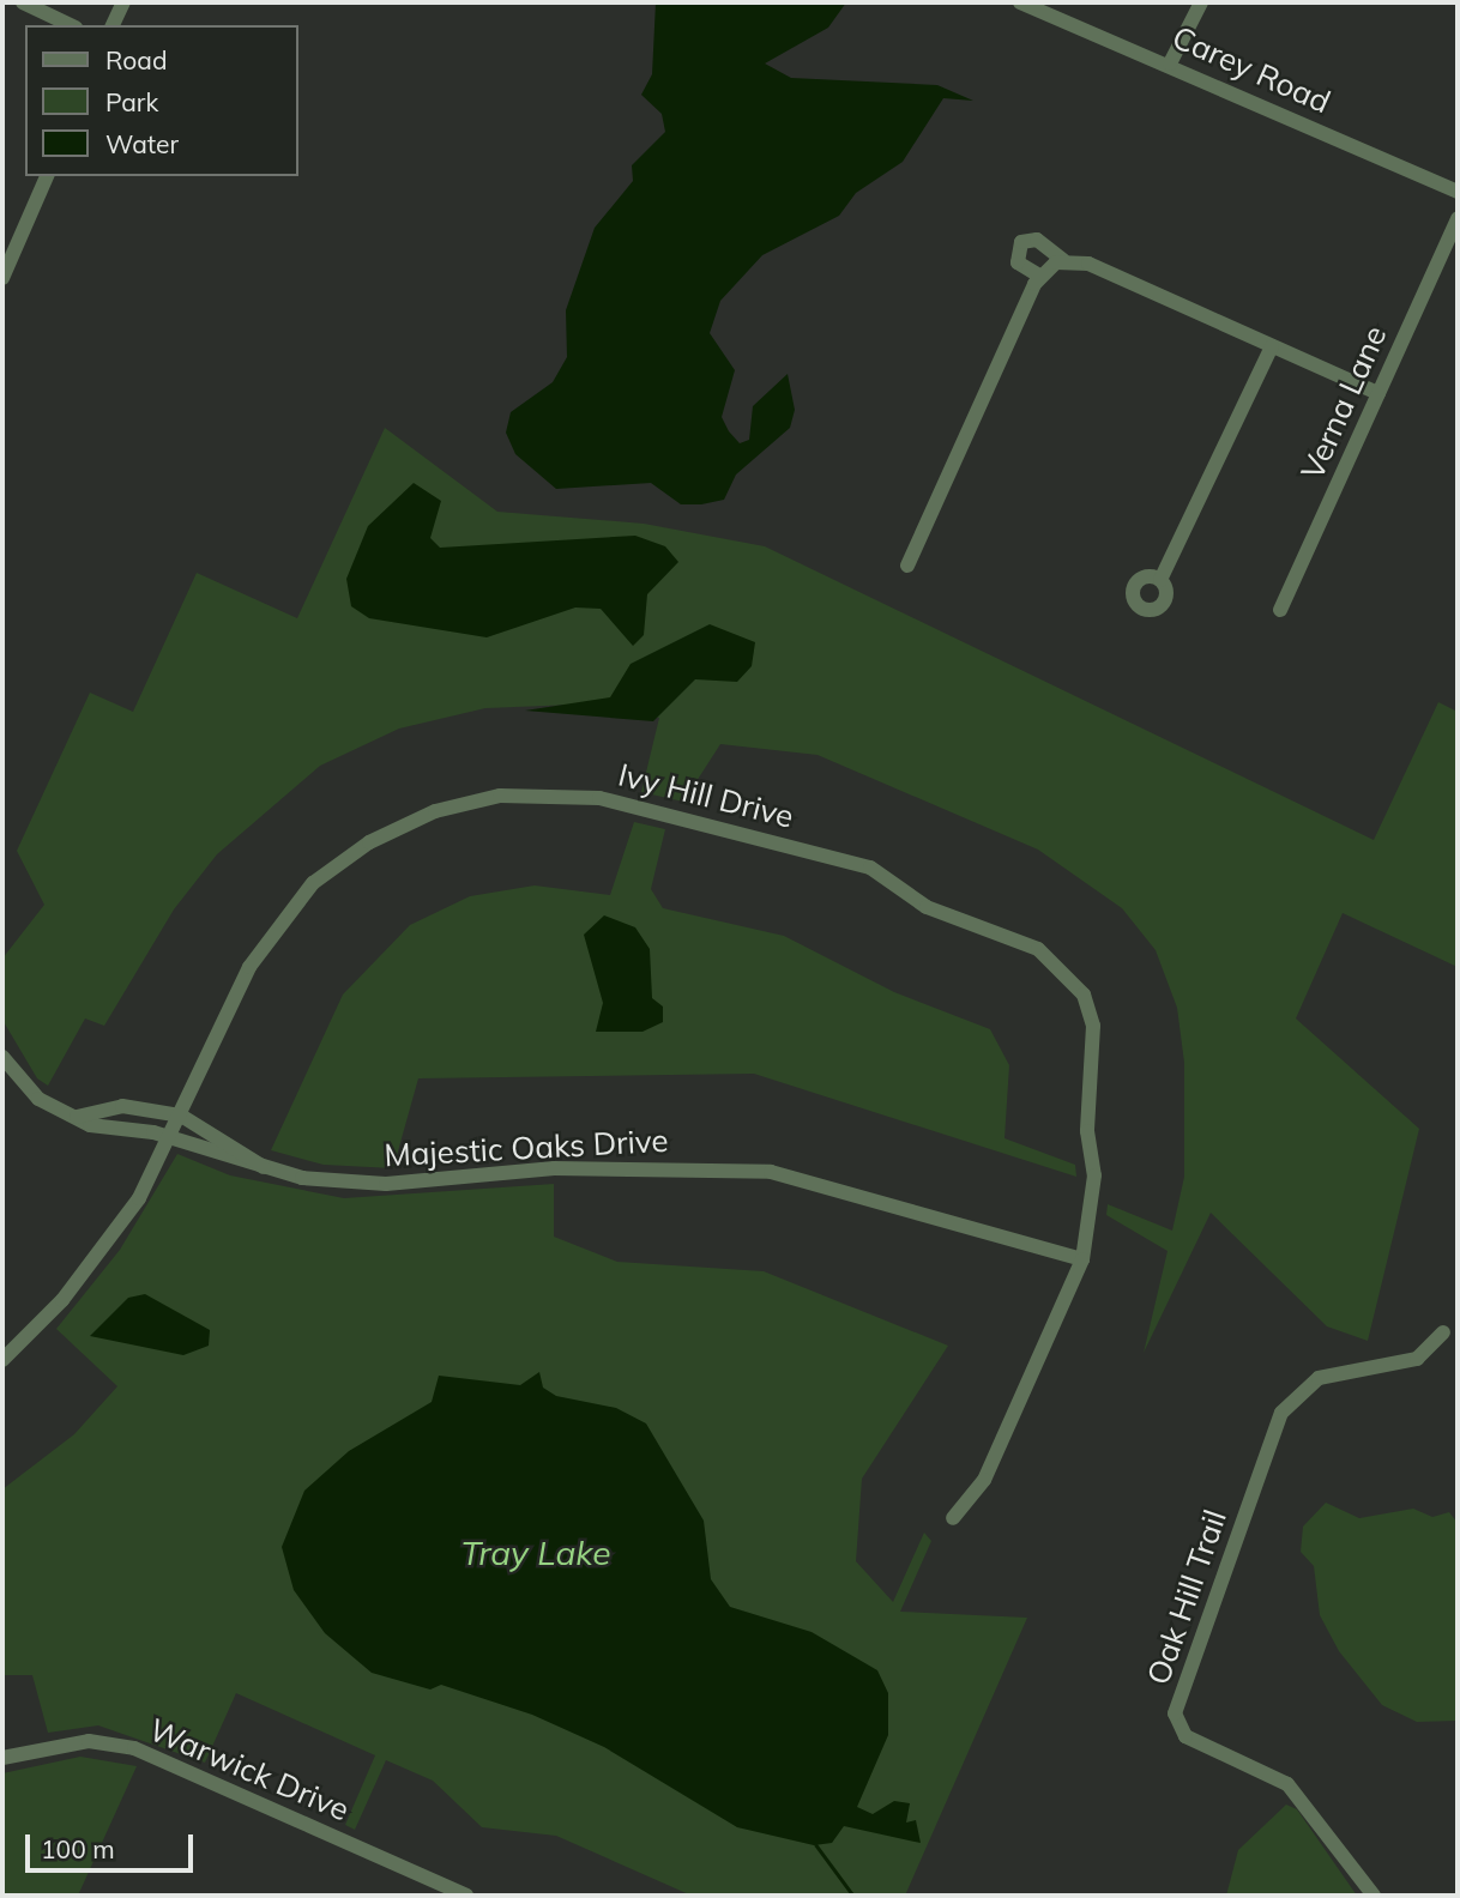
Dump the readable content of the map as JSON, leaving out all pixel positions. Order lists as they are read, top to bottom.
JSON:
{
  "streets": {
    "street": [
      "Carey Road",
      "Verna Lane",
      "Ivy Hill Drive",
      "Majestic Oaks Drive",
      "Oak Hill Trail",
      "Warwick Drive"
    ]
  },
  "crossings": [
    ["Ivy Hill Drive", "Majestic Oaks Drive"]
  ],
  "water": ["Tray Lake"],
  "legend": ["Road", "Park", "Water"],
  "scale_bar": "100 m"
}
